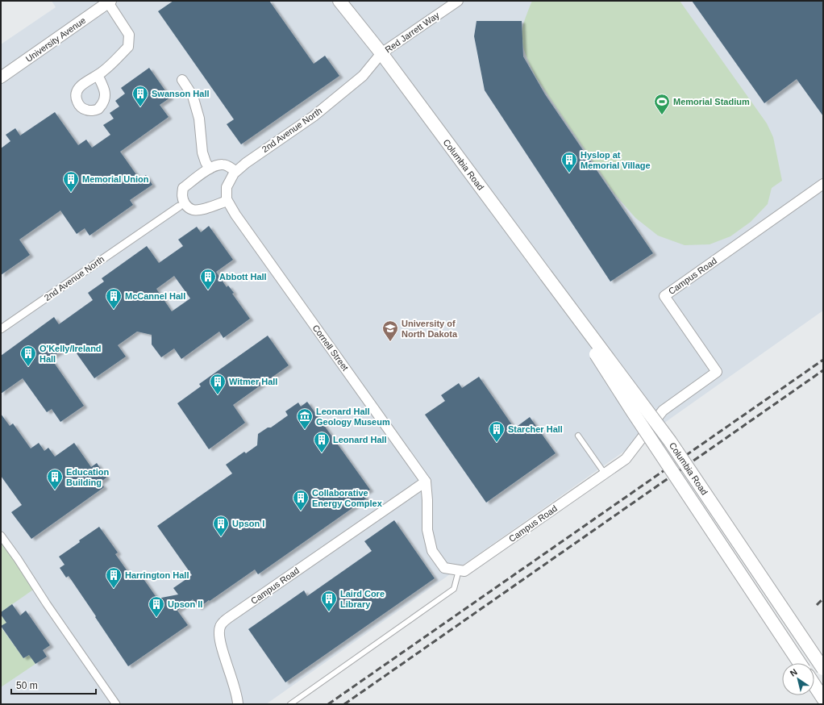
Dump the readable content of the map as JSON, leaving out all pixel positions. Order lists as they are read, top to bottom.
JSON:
{
  "streets": {
    "main road": ["Columbia Road"],
    "street": [
      "Red Jarrett Way",
      "University Avenue",
      "2nd Avenue North",
      "Campus Road",
      "Cornell Street"
    ]
  },
  "crossings": [
    ["Red Jarrett Way", "2nd Avenue North"],
    ["Red Jarrett Way", "Columbia Road"],
    ["2nd Avenue North", "Columbia Road"],
    ["2nd Avenue North", "Cornell Street"],
    ["Campus Road", "Cornell Street"]
  ],
  "places": {
    "building": [
      "Swanson Hall",
      "Hyslop at Memorial Village",
      "Memorial Union",
      "Abbott Hall",
      "McCannel Hall",
      "O'Kelly/Ireland Hall",
      "Witmer Hall",
      "Starcher Hall",
      "Leonard Hall",
      "Education Building",
      "Collaborative Energy Complex",
      "Upson I",
      "Harrington Hall",
      "Laird Core Library",
      "Upson II"
    ],
    "sports": ["Memorial Stadium"],
    "school or university": ["University of North Dakota"],
    "museum": ["Leonard Hall Geology Museum"]
  },
  "scale_bar": "50 m",
  "north": "top left"
}
